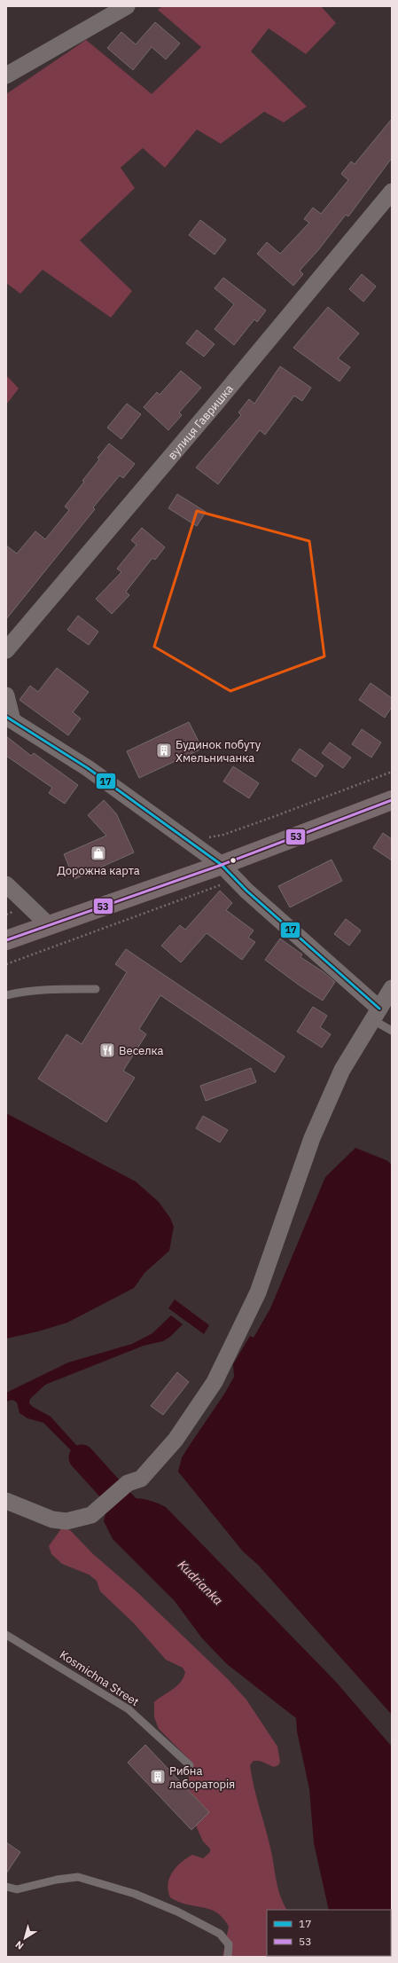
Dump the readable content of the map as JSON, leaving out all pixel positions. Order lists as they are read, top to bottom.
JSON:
{
  "streets": {
    "street": ["вулиця Гавришка"],
    "lane": ["Kosmichna Street"]
  },
  "water": ["Kudrianka"],
  "places": {
    "building": ["Будинок побуту Хмельничанка", "Рибна лабораторія"],
    "shop": ["Дорожна карта"],
    "restaurant": ["Веселка"]
  },
  "lines": ["transit line 17", "transit line 53"],
  "legend": ["17", "53"],
  "north": "bottom left"
}
